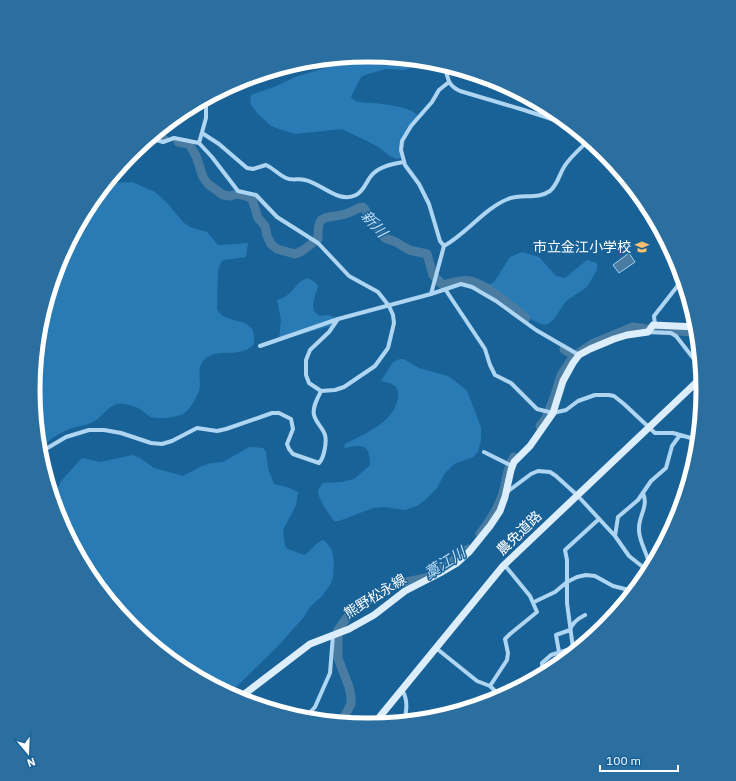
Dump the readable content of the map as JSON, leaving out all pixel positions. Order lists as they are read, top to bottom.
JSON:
{
  "streets": {
    "main road": ["農免道路", "熊野松永線"]
  },
  "water": ["新川", "藁江川"],
  "places": {
    "school or university": ["市立金江小学校"]
  },
  "scale_bar": "100 m",
  "north": "bottom"
}
